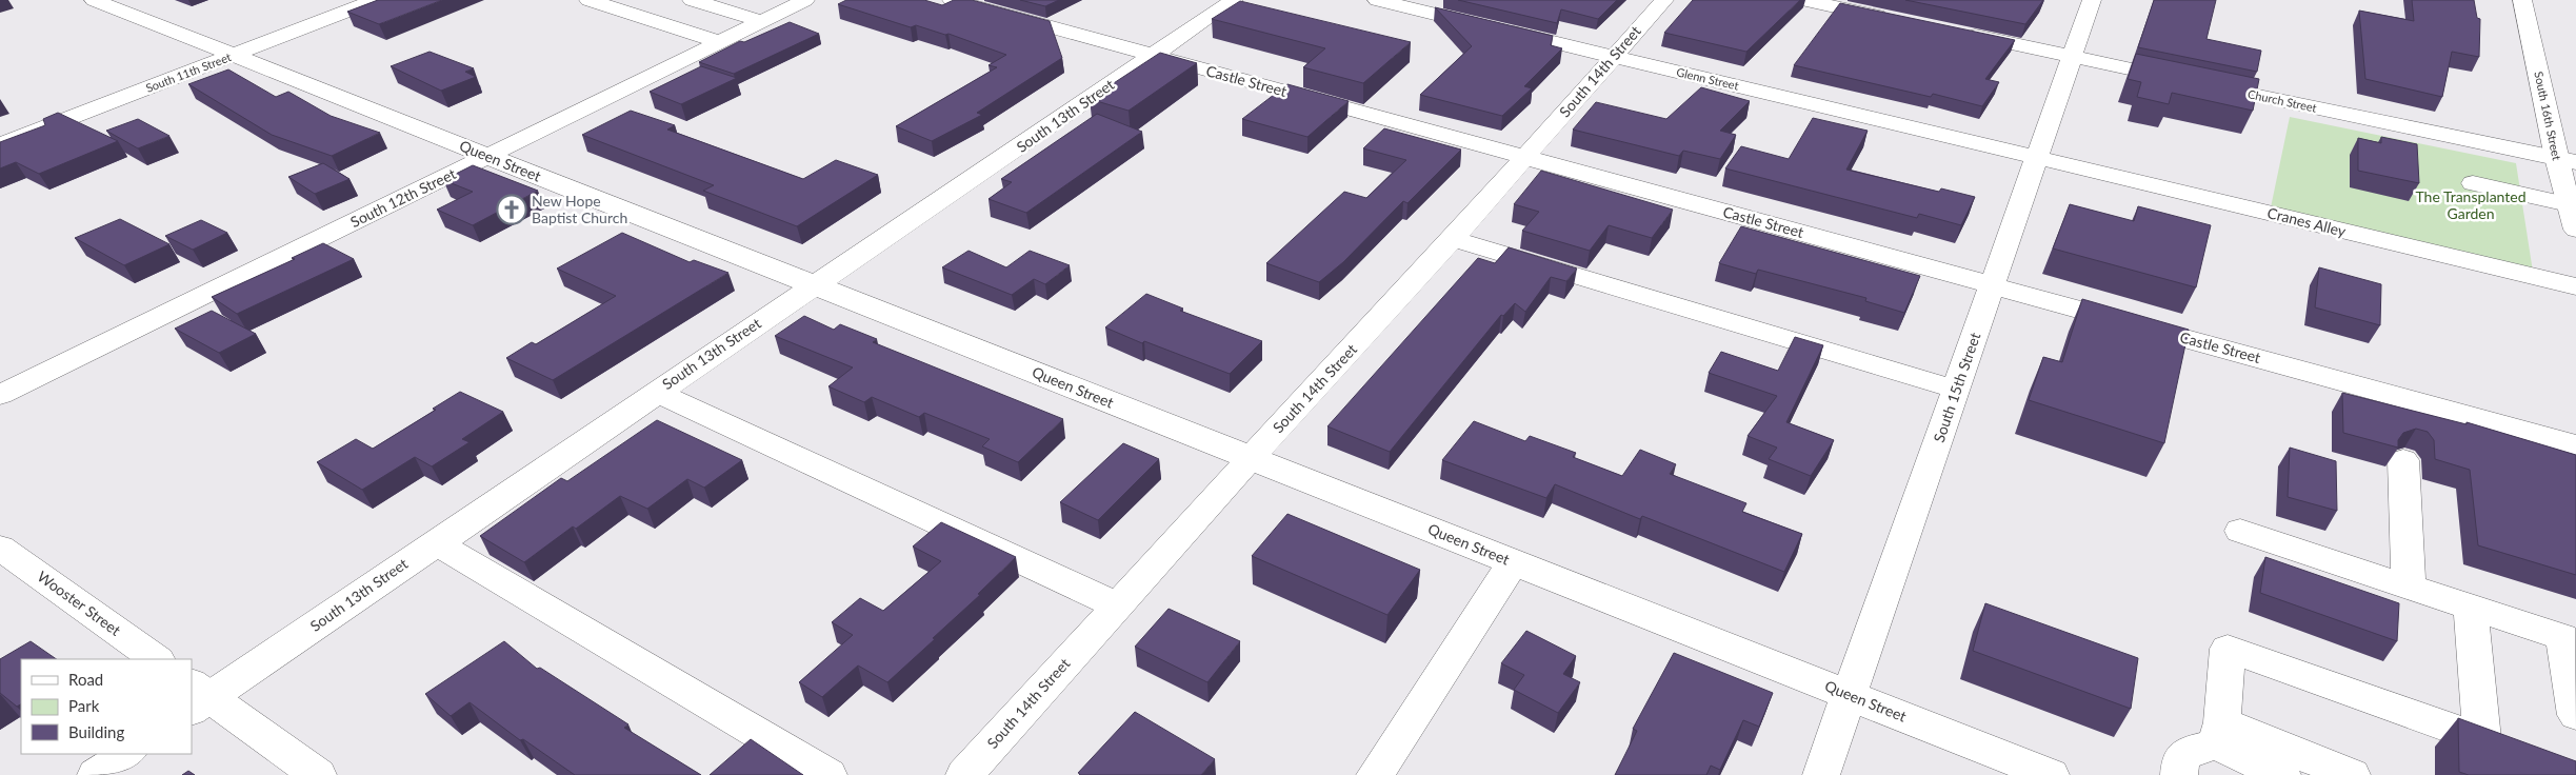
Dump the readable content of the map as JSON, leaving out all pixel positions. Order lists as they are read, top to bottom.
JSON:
{
  "streets": {
    "street": [
      "South 14th Street",
      "South 11th Street",
      "Glenn Street",
      "Castle Street",
      "Church Street",
      "South 13th Street",
      "South 16th Street",
      "Queen Street",
      "South 12th Street",
      "Cranes Alley",
      "South 15th Street",
      "Wooster Street"
    ]
  },
  "crossings": [
    ["South 14th Street", "Glenn Street"],
    ["South 14th Street", "Castle Street"],
    ["South 14th Street", "Queen Street"],
    ["South 11th Street", "Queen Street"],
    ["Glenn Street", "Cranes Alley"],
    ["Glenn Street", "South 15th Street"],
    ["Castle Street", "South 13th Street"],
    ["Castle Street", "South 15th Street"],
    ["Church Street", "South 16th Street"],
    ["Church Street", "South 15th Street"],
    ["South 13th Street", "Queen Street"],
    ["Queen Street", "South 12th Street"],
    ["Queen Street", "South 15th Street"],
    ["Cranes Alley", "South 15th Street"]
  ],
  "parks": ["The Transplanted Garden"],
  "places": {
    "church": ["New Hope Baptist Church"]
  },
  "legend": ["Road", "Park", "Building"]
}
